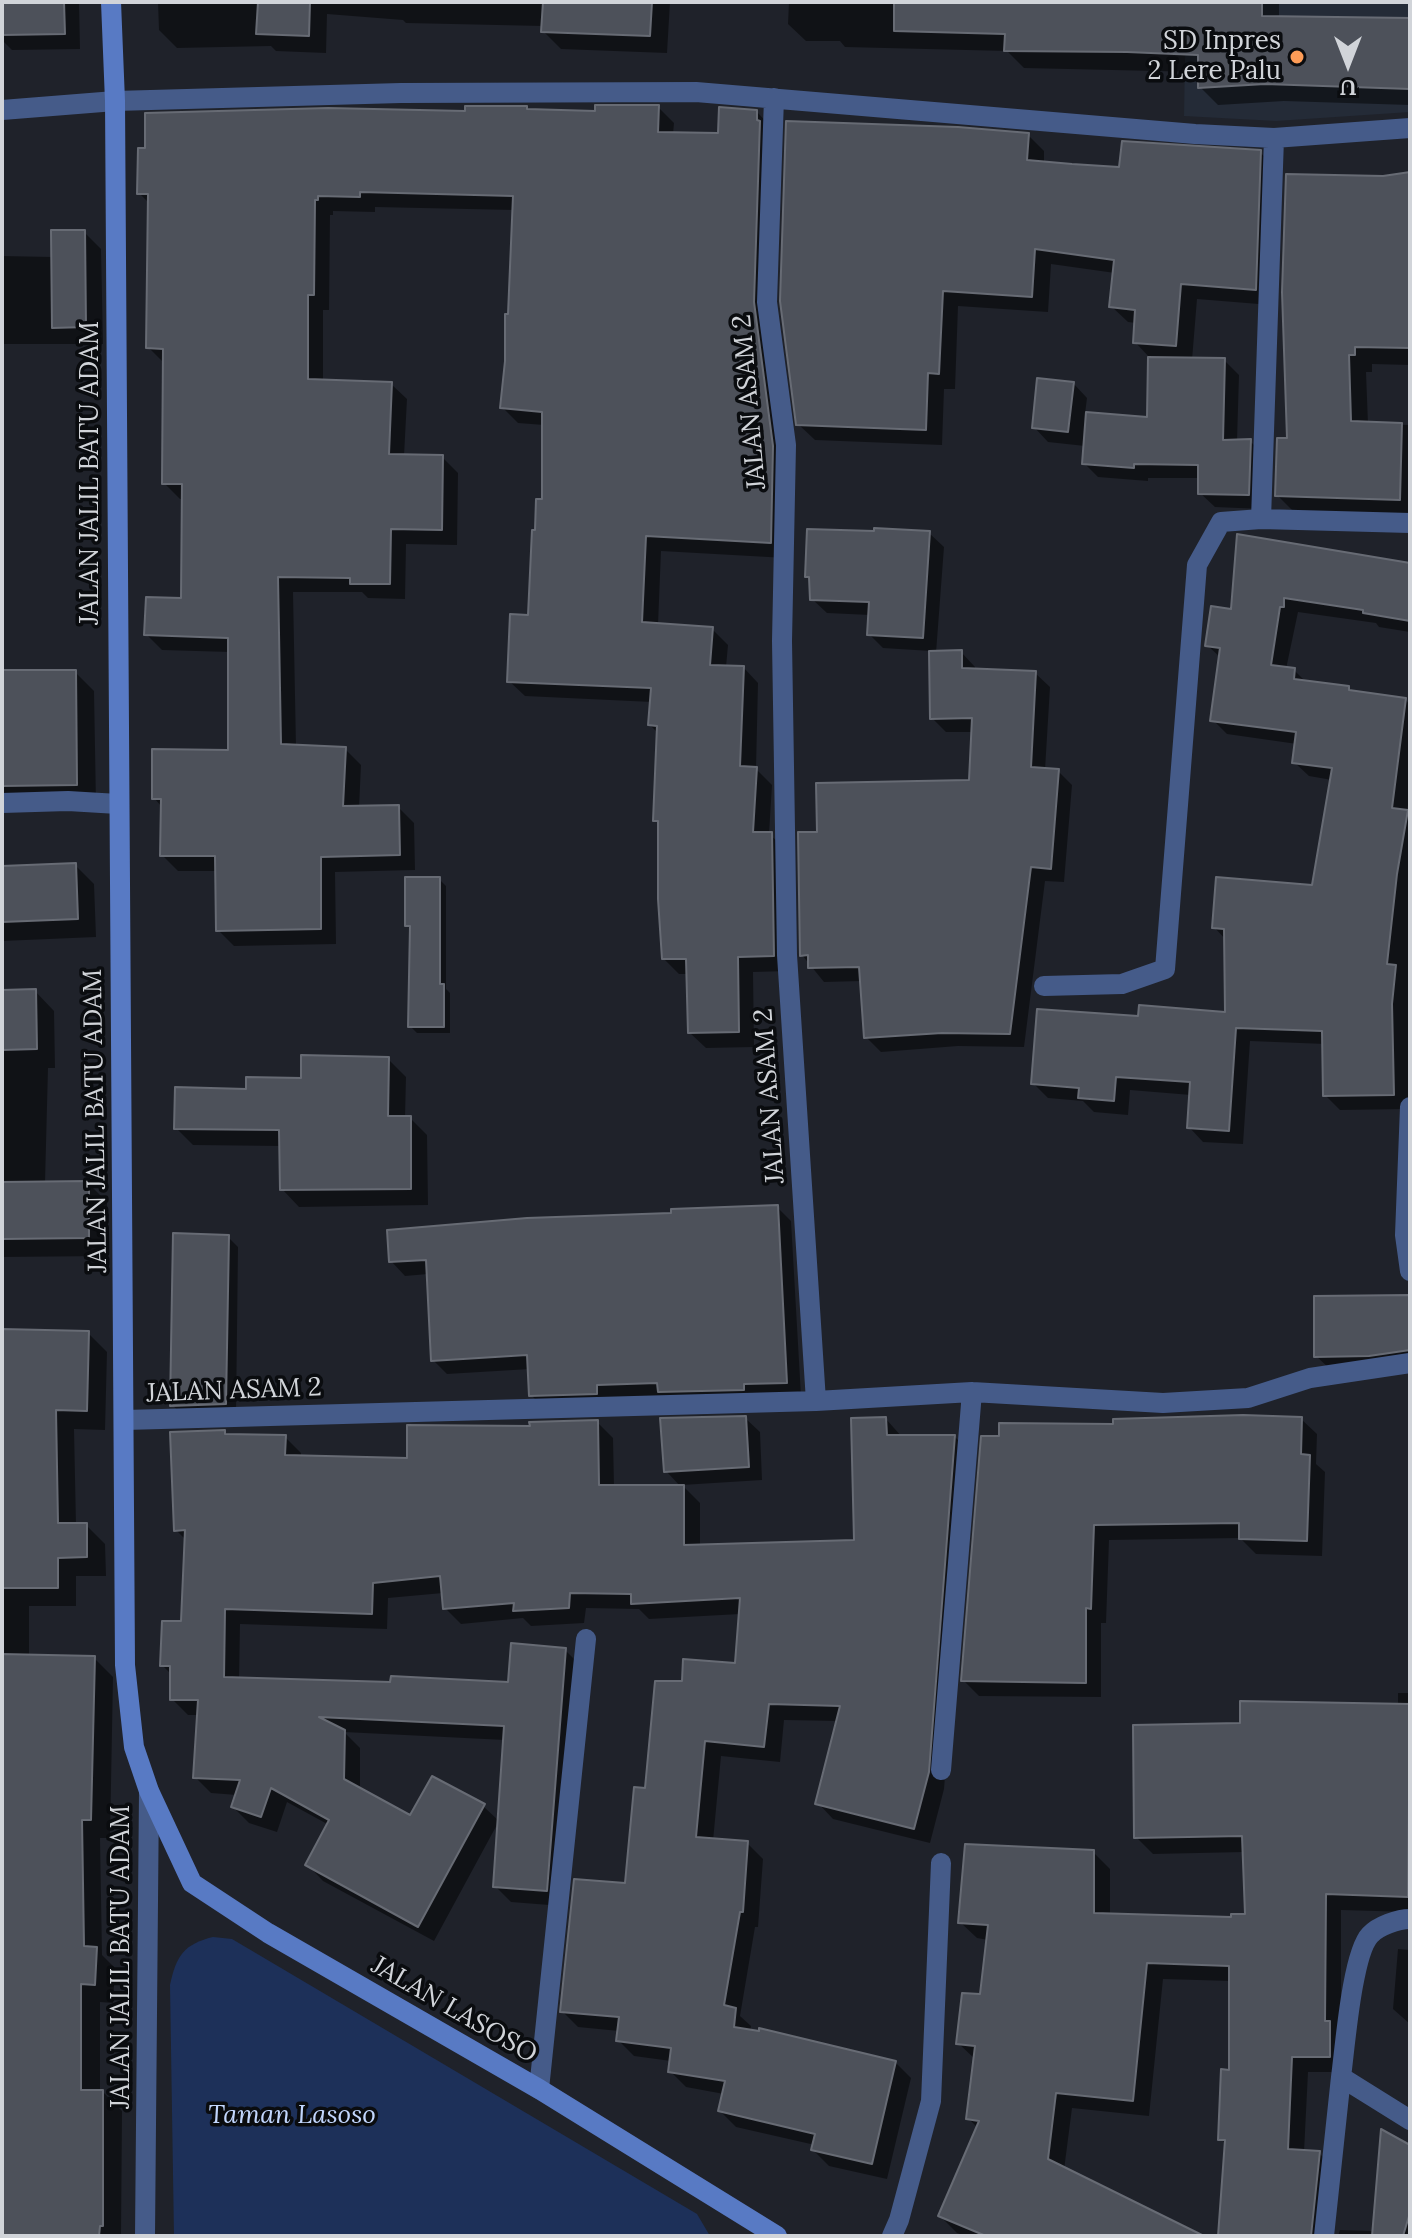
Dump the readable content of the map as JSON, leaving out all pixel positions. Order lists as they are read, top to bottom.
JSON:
{
  "streets": {
    "street": ["JALAN ASAM 2", "JALAN JALIL BATU ADAM", "JALAN LASOSO"]
  },
  "crossings": [
    ["JALAN ASAM 2", "JALAN JALIL BATU ADAM"],
    ["JALAN JALIL BATU ADAM", "JALAN LASOSO"]
  ],
  "parks": ["Taman Lasoso"],
  "places": ["SD Inpres 2 Lere Palu"],
  "north": "bottom"
}
